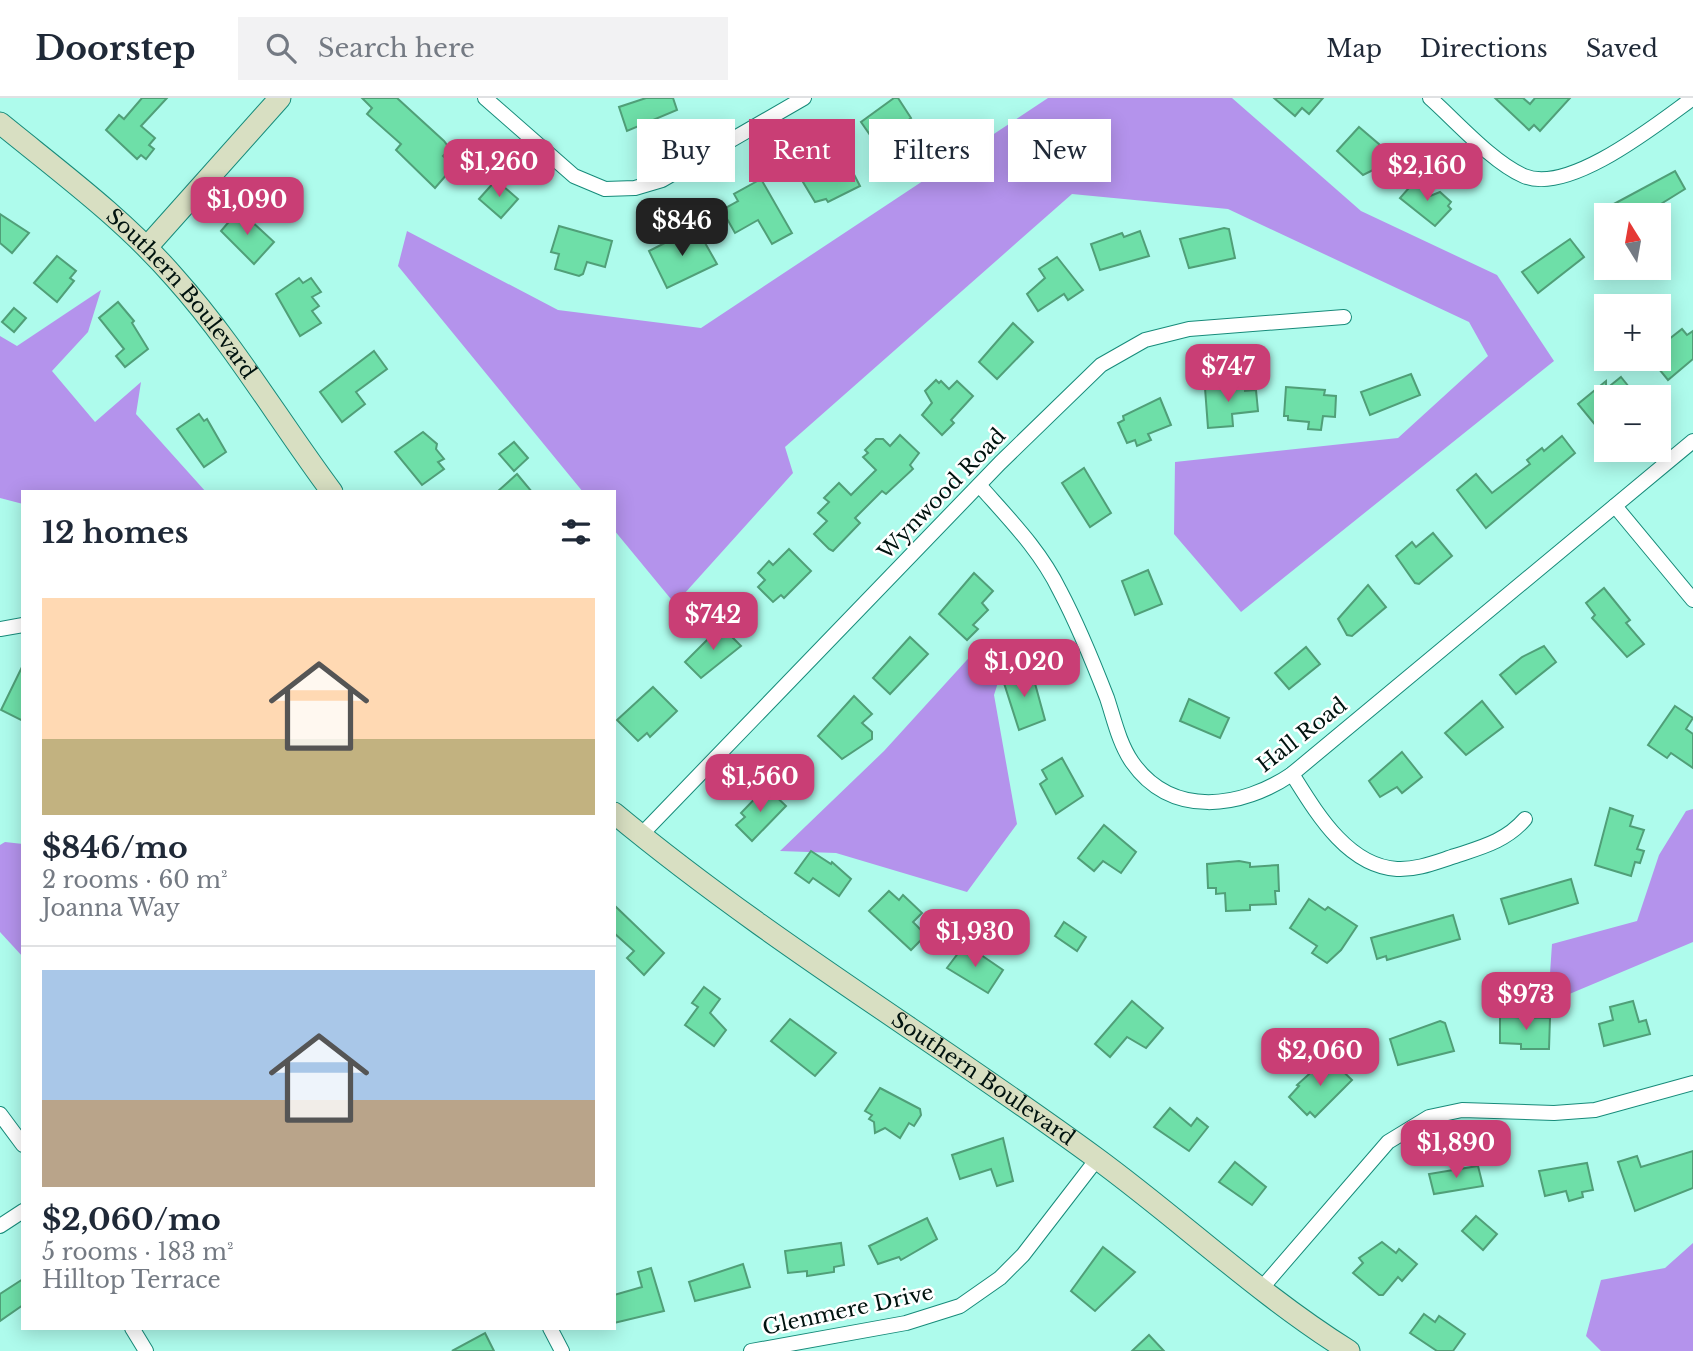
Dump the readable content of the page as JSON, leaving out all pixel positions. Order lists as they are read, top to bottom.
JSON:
{
  "streets": {
    "main road": ["Southern Boulevard"],
    "street": ["Wynwood Road", "Hall Road", "Glenmere Drive"]
  },
  "crossings": [
    ["Southern Boulevard", "Wynwood Road"],
    ["Southern Boulevard", "Glenmere Drive"],
    ["Wynwood Road", "Hall Road"]
  ],
  "north": "top",
  "page": {
    "header": "Doorstep",
    "search": "Search here",
    "nav": ["Map", "Directions", "Saved"],
    "chip": [
      "Buy",
      "Rent",
      "Filters",
      "New"
    ],
    "price": [
      "$1,260",
      "$2,160",
      "$1,090",
      "$846",
      "$747",
      "$742",
      "$1,020",
      "$1,560",
      "$1,930",
      "$973",
      "$2,060",
      "$1,890"
    ],
    "map_buttons": ["+", "−"],
    "heading": "12 homes",
    "list": [
      {
        "name": "$846/mo",
        "note": "2 rooms · 60 m² · Joanna Way"
      },
      {
        "name": "$2,060/mo",
        "note": "5 rooms · 183 m² · Hilltop Terrace"
      }
    ]
  }
}
